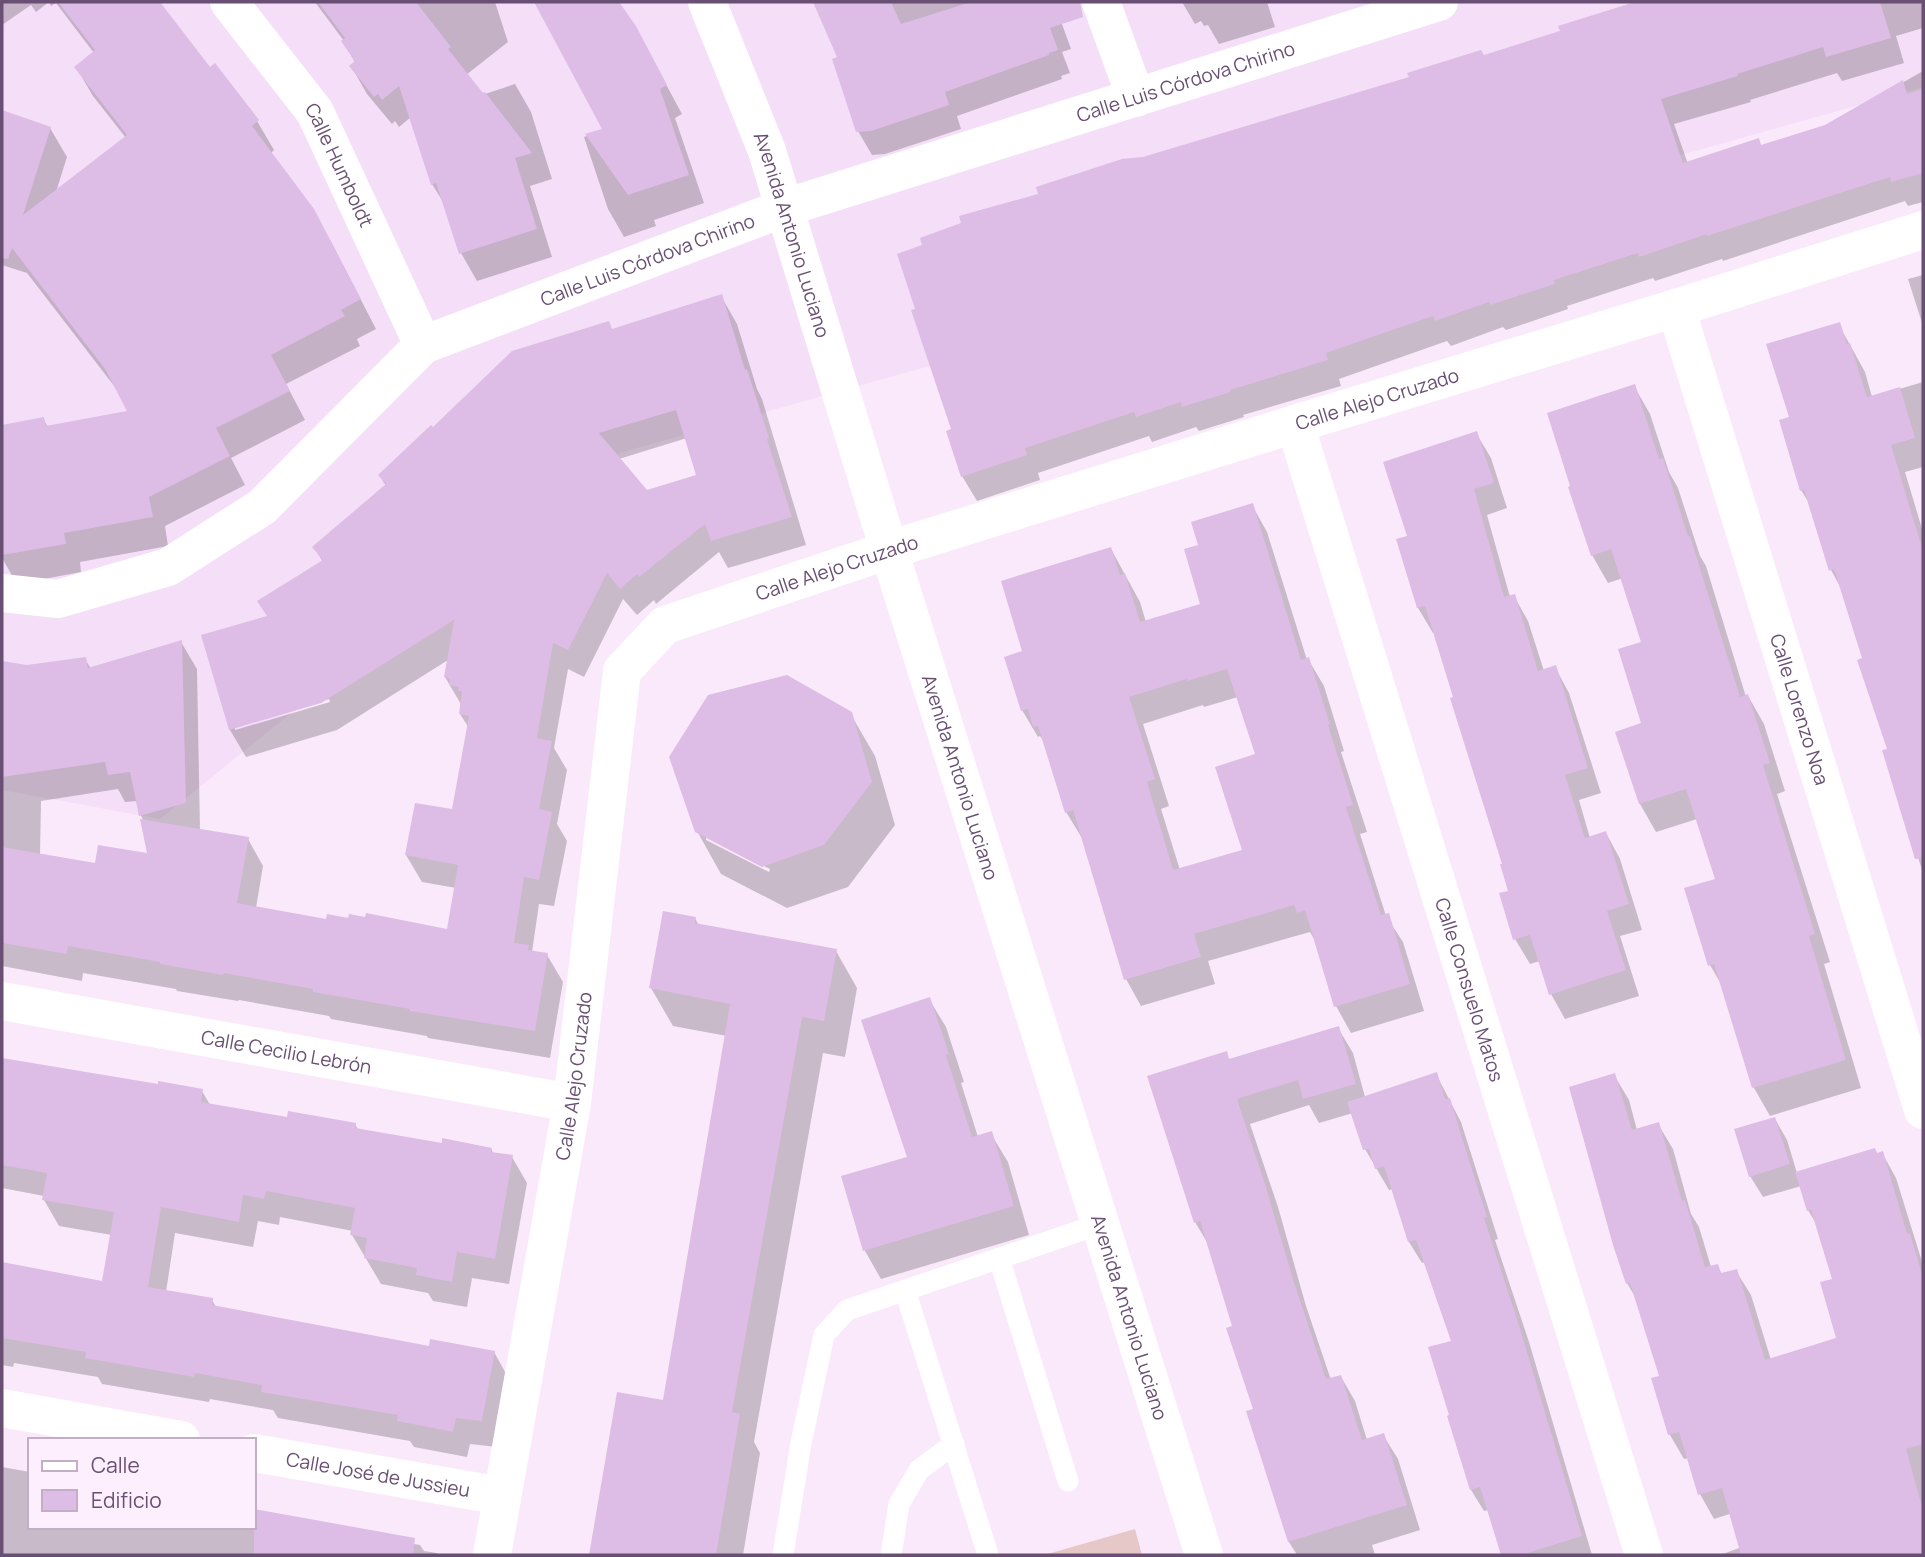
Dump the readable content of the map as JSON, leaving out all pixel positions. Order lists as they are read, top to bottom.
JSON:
{
  "streets": {
    "street": [
      "Calle Luis Córdova Chirino",
      "Calle Humboldt",
      "Avenida Antonio Luciano",
      "Calle Alejo Cruzado",
      "Calle Lorenzo Noa",
      "Calle Consuelo Matos",
      "Calle Cecilio Lebrón",
      "Calle José de Jussieu"
    ]
  },
  "crossings": [
    ["Calle Luis Córdova Chirino", "Calle Humboldt"],
    ["Calle Luis Córdova Chirino", "Avenida Antonio Luciano"],
    ["Avenida Antonio Luciano", "Calle Alejo Cruzado"],
    ["Calle Alejo Cruzado", "Calle Lorenzo Noa"],
    ["Calle Alejo Cruzado", "Calle Consuelo Matos"],
    ["Calle Alejo Cruzado", "Calle Cecilio Lebrón"],
    ["Calle Alejo Cruzado", "Calle José de Jussieu"]
  ],
  "legend": ["Calle", "Edificio"]
}
